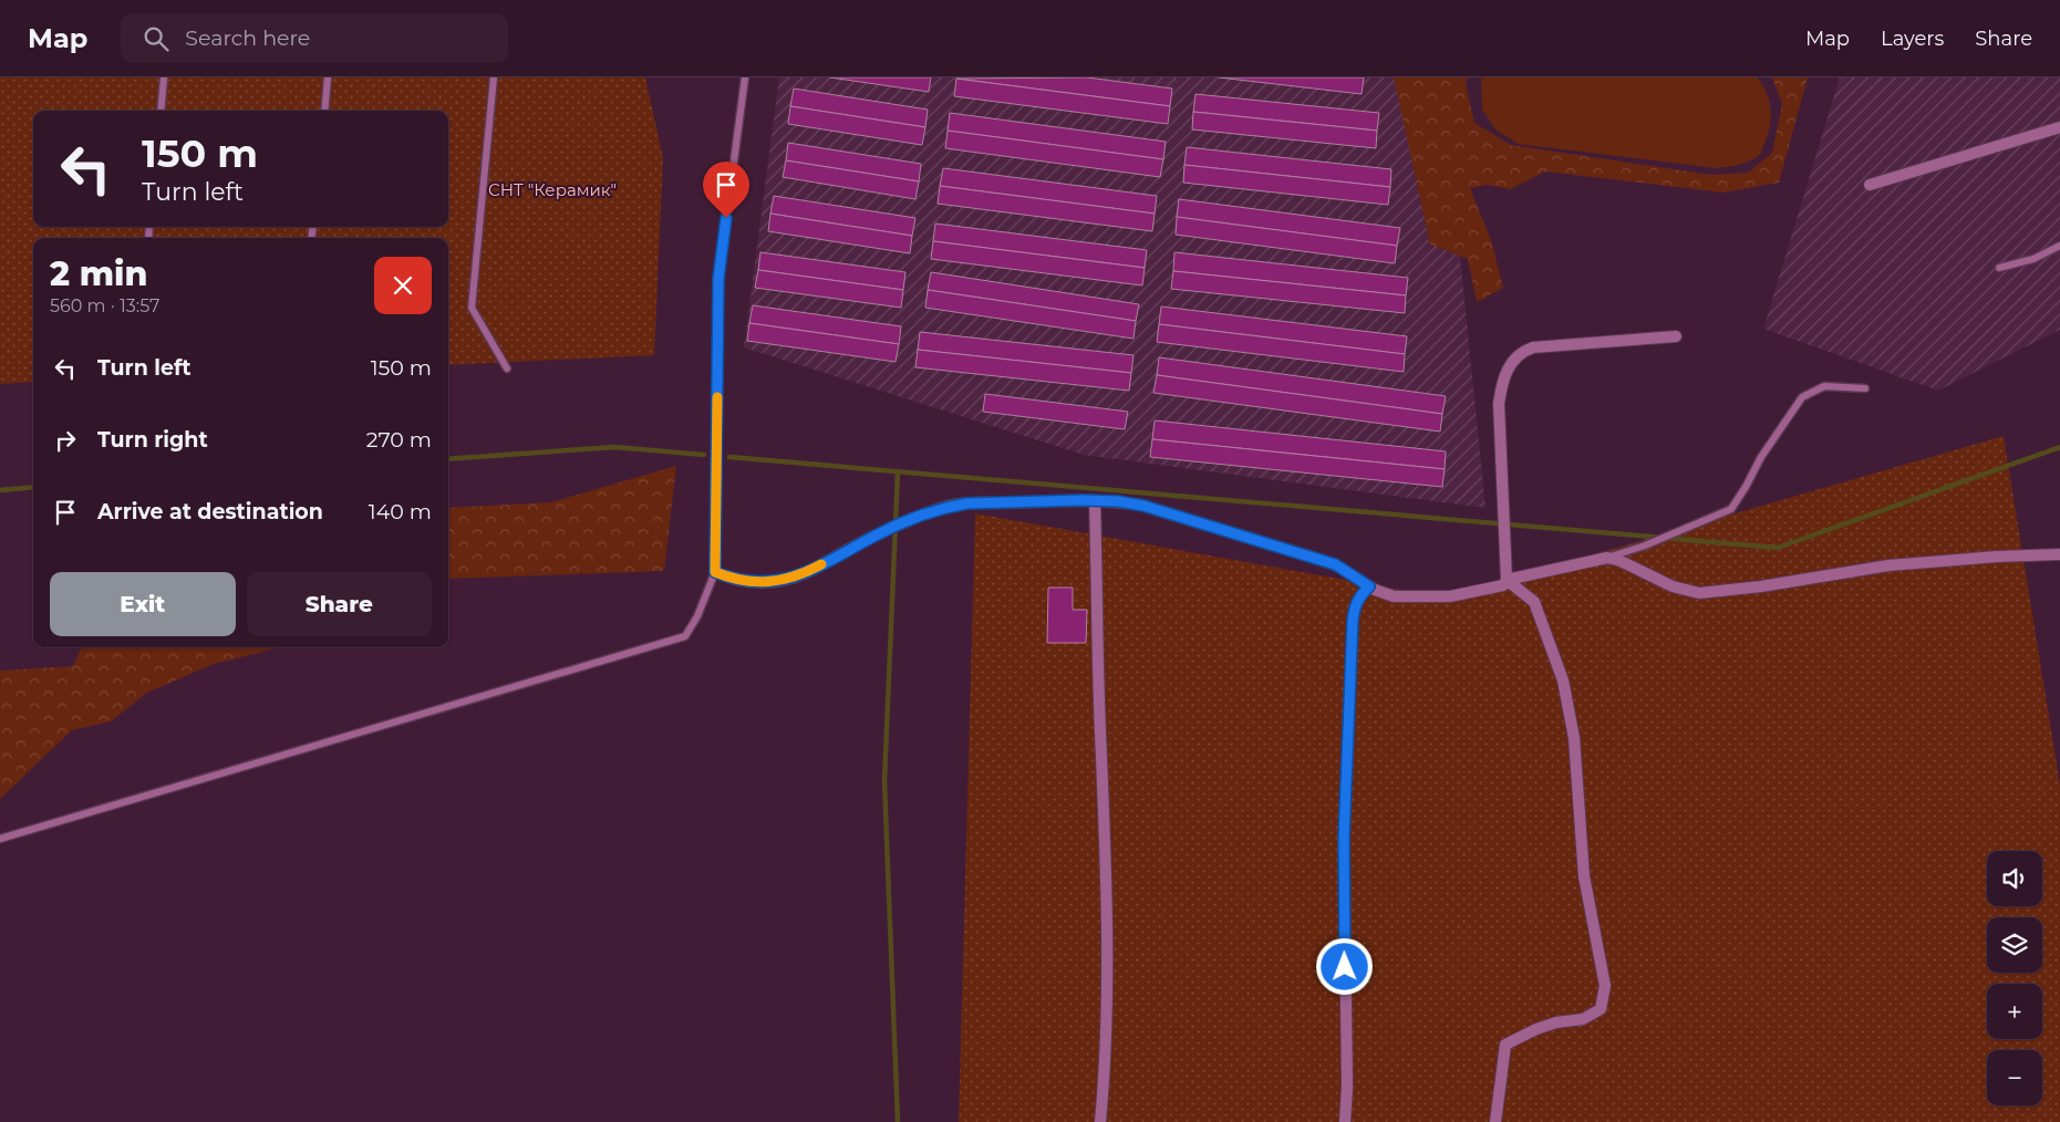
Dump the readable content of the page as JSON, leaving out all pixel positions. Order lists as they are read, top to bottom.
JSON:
{
  "parks": ["СНТ \"Керамик\""],
  "page": {
    "header": "Map",
    "search": "Search here",
    "nav": ["Map", "Layers", "Share"],
    "turn": ["150 m", "Turn left"],
    "heading": ["2 min", "560 m · 13:57"],
    "list": [
      {
        "name": "Turn left",
        "value": "150 m"
      },
      {
        "name": "Turn right",
        "value": "270 m"
      },
      {
        "name": "Arrive at destination",
        "value": "140 m"
      }
    ],
    "buttons": ["Exit", "Share"],
    "map_buttons": ["+", "−"]
  }
}
